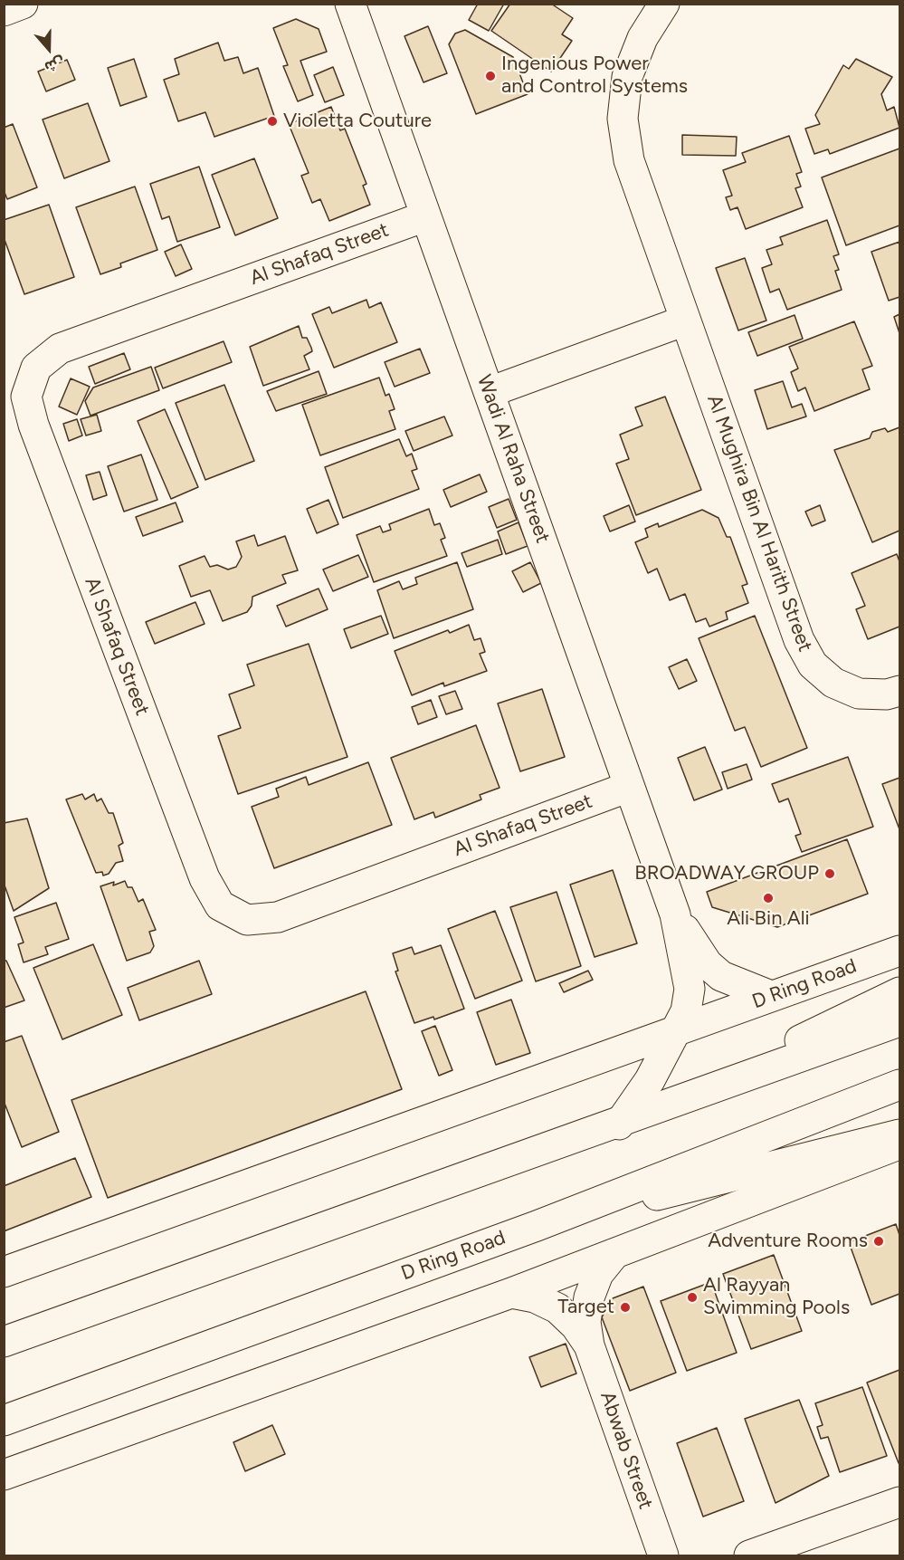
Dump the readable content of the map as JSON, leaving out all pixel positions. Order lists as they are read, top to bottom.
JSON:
{
  "streets": {
    "street": [
      "Al Shafaq Street",
      "Wadi Al Raha Street",
      "Al Mughira Bin Al Harith Street",
      "D Ring Road",
      "Abwab Street"
    ]
  },
  "crossings": [
    ["Al Shafaq Street", "Wadi Al Raha Street"],
    ["Wadi Al Raha Street", "D Ring Road"]
  ],
  "places": [
    "Ingenious Power and Control Systems",
    "Violetta Couture",
    "BROADWAY GROUP",
    "Ali Bin Ali",
    "Adventure Rooms",
    "Al Rayyan Swimming Pools",
    "Target"
  ],
  "north": "bottom"
}
